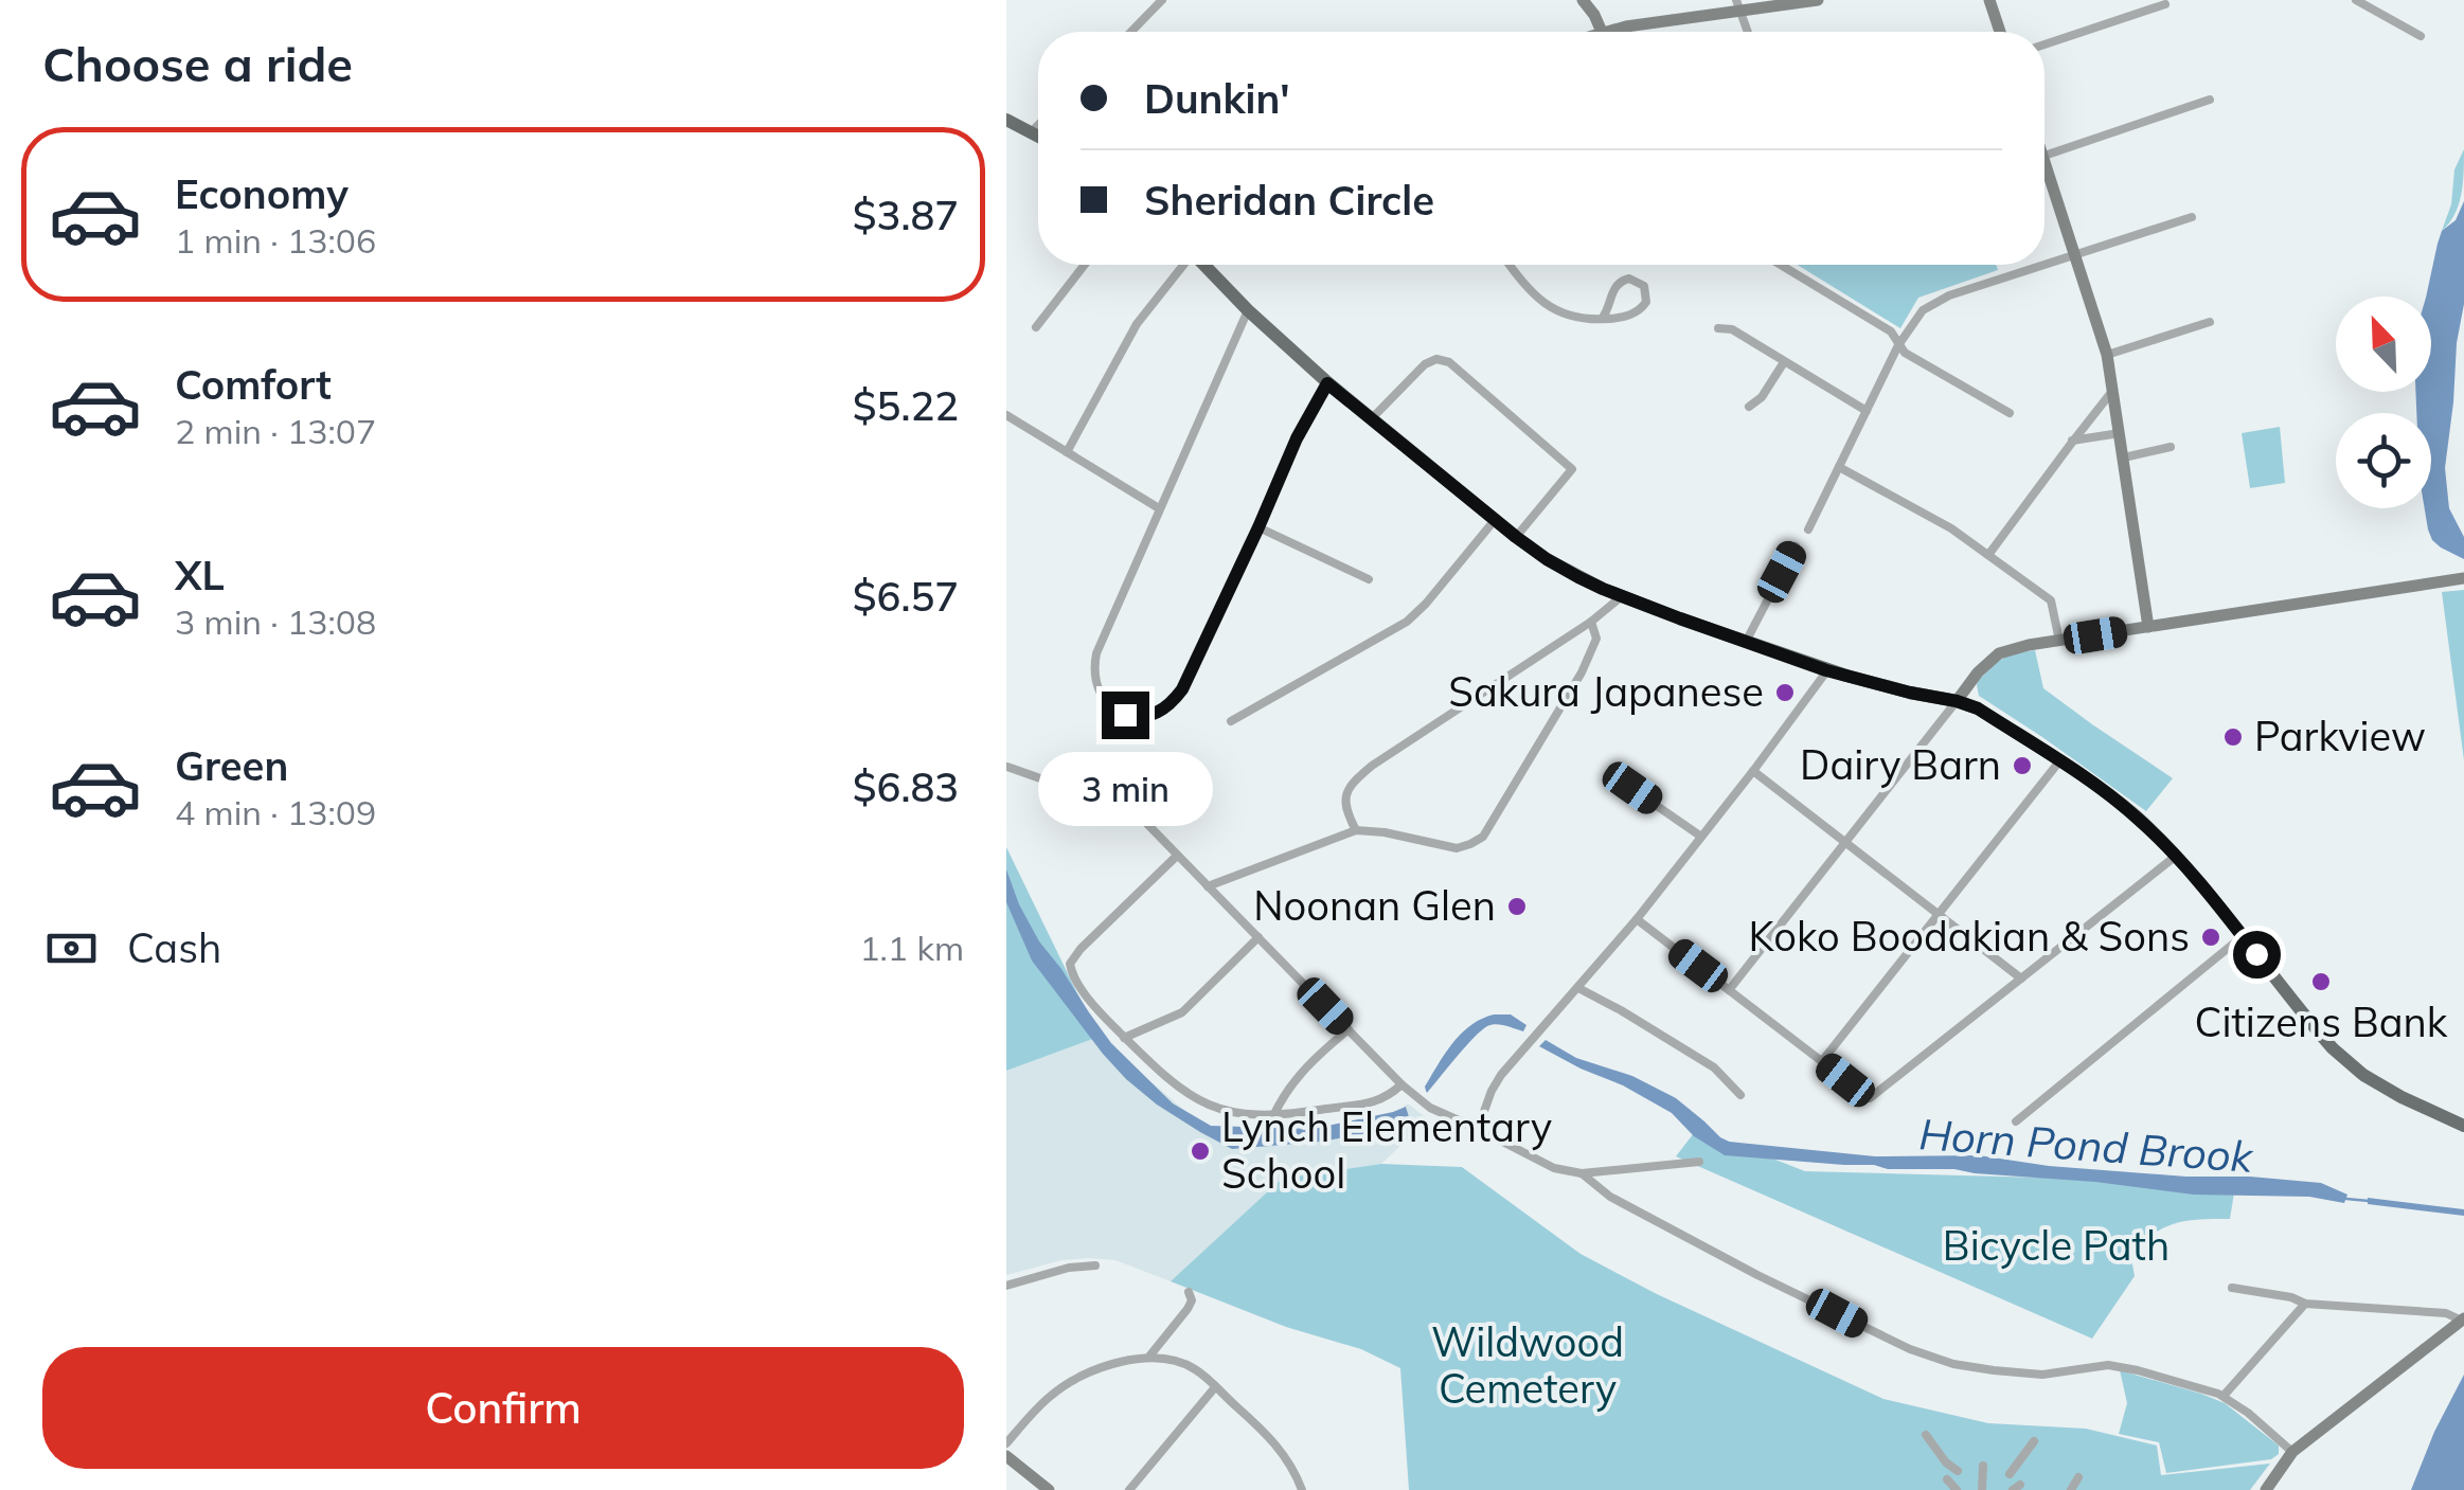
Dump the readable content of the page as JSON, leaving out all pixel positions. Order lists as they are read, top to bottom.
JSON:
{
  "water": ["Horn Pond Brook"],
  "parks": ["Bicycle Path", "Wildwood Cemetery"],
  "places": [
    "Sakura Japanese",
    "Parkview",
    "Dairy Barn",
    "Noonan Glen",
    "Koko Boodakian & Sons",
    "Citizens Bank",
    "Lynch Elementary School"
  ],
  "north": "top left",
  "page": {
    "heading": "Choose a ride",
    "banner": ["Dunkin'", "Sheridan Circle"],
    "list": [
      {
        "name": "Economy",
        "note": "1 min · 13:06",
        "value": "$3.87"
      },
      {
        "name": "Comfort",
        "note": "2 min · 13:07",
        "value": "$5.22"
      },
      {
        "name": "XL",
        "note": "3 min · 13:08",
        "value": "$6.57"
      },
      {
        "name": "Green",
        "note": "4 min · 13:09",
        "value": "$6.83"
      }
    ],
    "bubble": "3 min",
    "pay": ["Cash", "1.1 km"],
    "buttons": "Confirm"
  }
}
